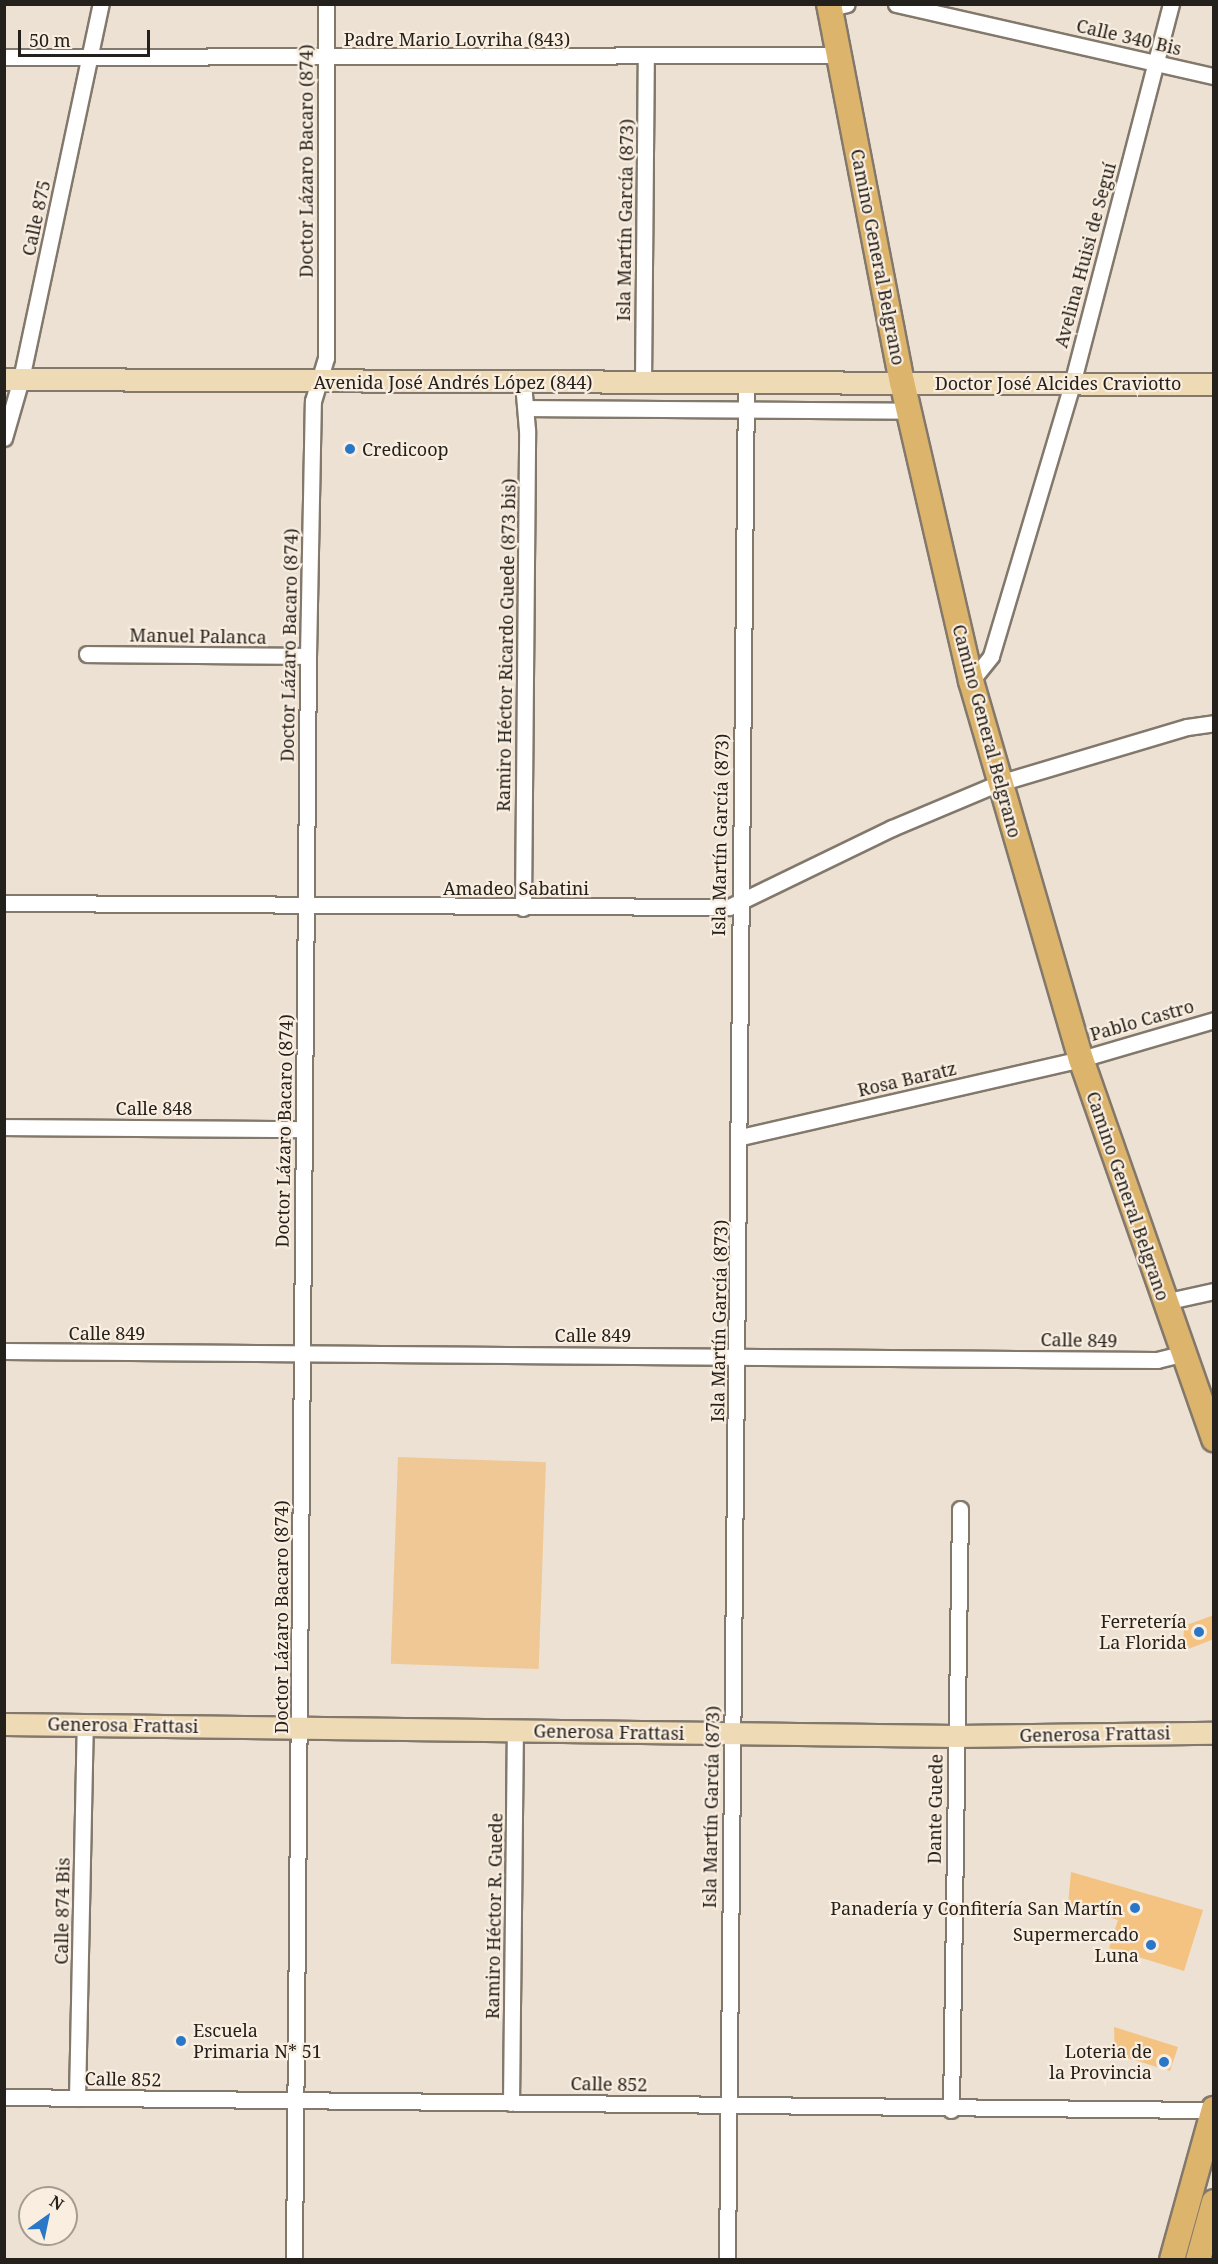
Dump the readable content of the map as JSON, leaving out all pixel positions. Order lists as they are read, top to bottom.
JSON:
{
  "streets": {
    "main road": [
      "Camino General Belgrano",
      "Avenida José Andrés López (844)",
      "Doctor José Alcides Craviotto",
      "Generosa Frattasi"
    ],
    "street": [
      "Calle 340 Bis",
      "Padre Mario Lovriha (843)",
      "Doctor Lázaro Bacaro (874)",
      "Calle 875",
      "Isla Martín García (873)",
      "Avelina Huisi de Seguí",
      "Manuel Palanca",
      "Ramiro Héctor Ricardo Guede (873 bis)",
      "Amadeo Sabatini",
      "Pablo Castro",
      "Rosa Baratz",
      "Calle 848",
      "Calle 849",
      "Dante Guede",
      "Calle 874 Bis",
      "Ramiro Héctor R. Guede",
      "Calle 852"
    ]
  },
  "crossings": [
    ["Calle 340 Bis", "Avelina Huisi de Seguí"],
    ["Padre Mario Lovriha (843)", "Doctor Lázaro Bacaro (874)"],
    ["Padre Mario Lovriha (843)", "Calle 875"],
    ["Padre Mario Lovriha (843)", "Isla Martín García (873)"],
    ["Padre Mario Lovriha (843)", "Camino General Belgrano"],
    ["Doctor Lázaro Bacaro (874)", "Avenida José Andrés López (844)"],
    ["Doctor Lázaro Bacaro (874)", "Manuel Palanca"],
    ["Doctor Lázaro Bacaro (874)", "Amadeo Sabatini"],
    ["Doctor Lázaro Bacaro (874)", "Calle 848"],
    ["Doctor Lázaro Bacaro (874)", "Calle 849"],
    ["Doctor Lázaro Bacaro (874)", "Generosa Frattasi"],
    ["Doctor Lázaro Bacaro (874)", "Calle 852"],
    ["Calle 875", "Avenida José Andrés López (844)"],
    ["Isla Martín García (873)", "Avenida José Andrés López (844)"],
    ["Isla Martín García (873)", "Amadeo Sabatini"],
    ["Isla Martín García (873)", "Rosa Baratz"],
    ["Isla Martín García (873)", "Calle 849"],
    ["Isla Martín García (873)", "Generosa Frattasi"],
    ["Isla Martín García (873)", "Calle 852"],
    ["Avelina Huisi de Seguí", "Camino General Belgrano"],
    ["Avelina Huisi de Seguí", "Doctor José Alcides Craviotto"],
    ["Camino General Belgrano", "Avenida José Andrés López (844)"],
    ["Camino General Belgrano", "Doctor José Alcides Craviotto"],
    ["Camino General Belgrano", "Amadeo Sabatini"],
    ["Camino General Belgrano", "Pablo Castro"],
    ["Camino General Belgrano", "Rosa Baratz"],
    ["Camino General Belgrano", "Calle 849"],
    ["Avenida José Andrés López (844)", "Doctor José Alcides Craviotto"],
    ["Avenida José Andrés López (844)", "Ramiro Héctor Ricardo Guede (873 bis)"],
    ["Ramiro Héctor Ricardo Guede (873 bis)", "Amadeo Sabatini"],
    ["Pablo Castro", "Rosa Baratz"],
    ["Generosa Frattasi", "Dante Guede"],
    ["Generosa Frattasi", "Calle 874 Bis"],
    ["Generosa Frattasi", "Ramiro Héctor R. Guede"],
    ["Dante Guede", "Calle 852"],
    ["Calle 874 Bis", "Calle 852"],
    ["Ramiro Héctor R. Guede", "Calle 852"]
  ],
  "places": [
    "Credicoop",
    "Ferretería La Florida",
    "Panadería y Confitería San Martín",
    "Supermercado Luna",
    "Escuela Primaria N* 51",
    "Loteria de la Provincia"
  ],
  "scale_bar": "50 m",
  "north": "top right"
}
